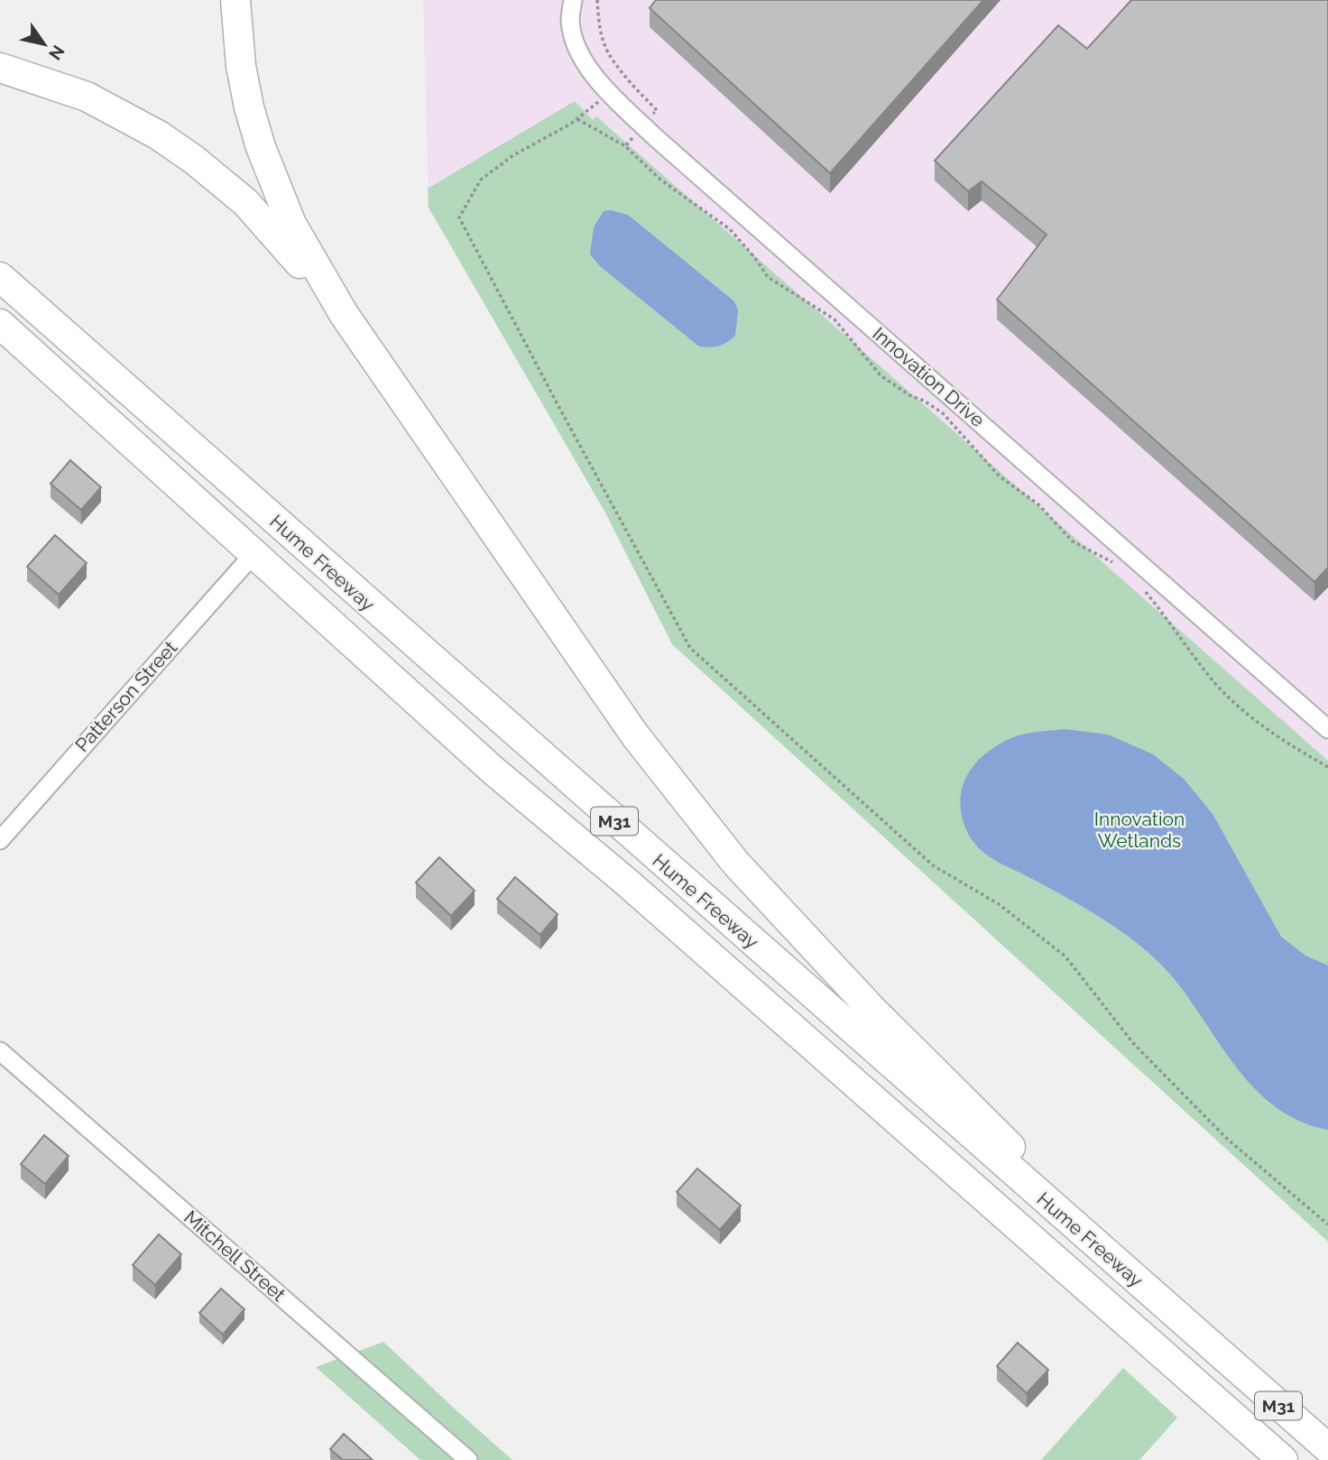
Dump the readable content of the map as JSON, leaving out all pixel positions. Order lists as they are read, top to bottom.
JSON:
{
  "streets": {
    "highway": ["Hume Freeway", "M31"],
    "street": ["Innovation Drive", "Patterson Street", "Mitchell Street"]
  },
  "crossings": [
    ["Hume Freeway", "Patterson Street"]
  ],
  "parks": ["Innovation Wetlands"],
  "north": "bottom right"
}
